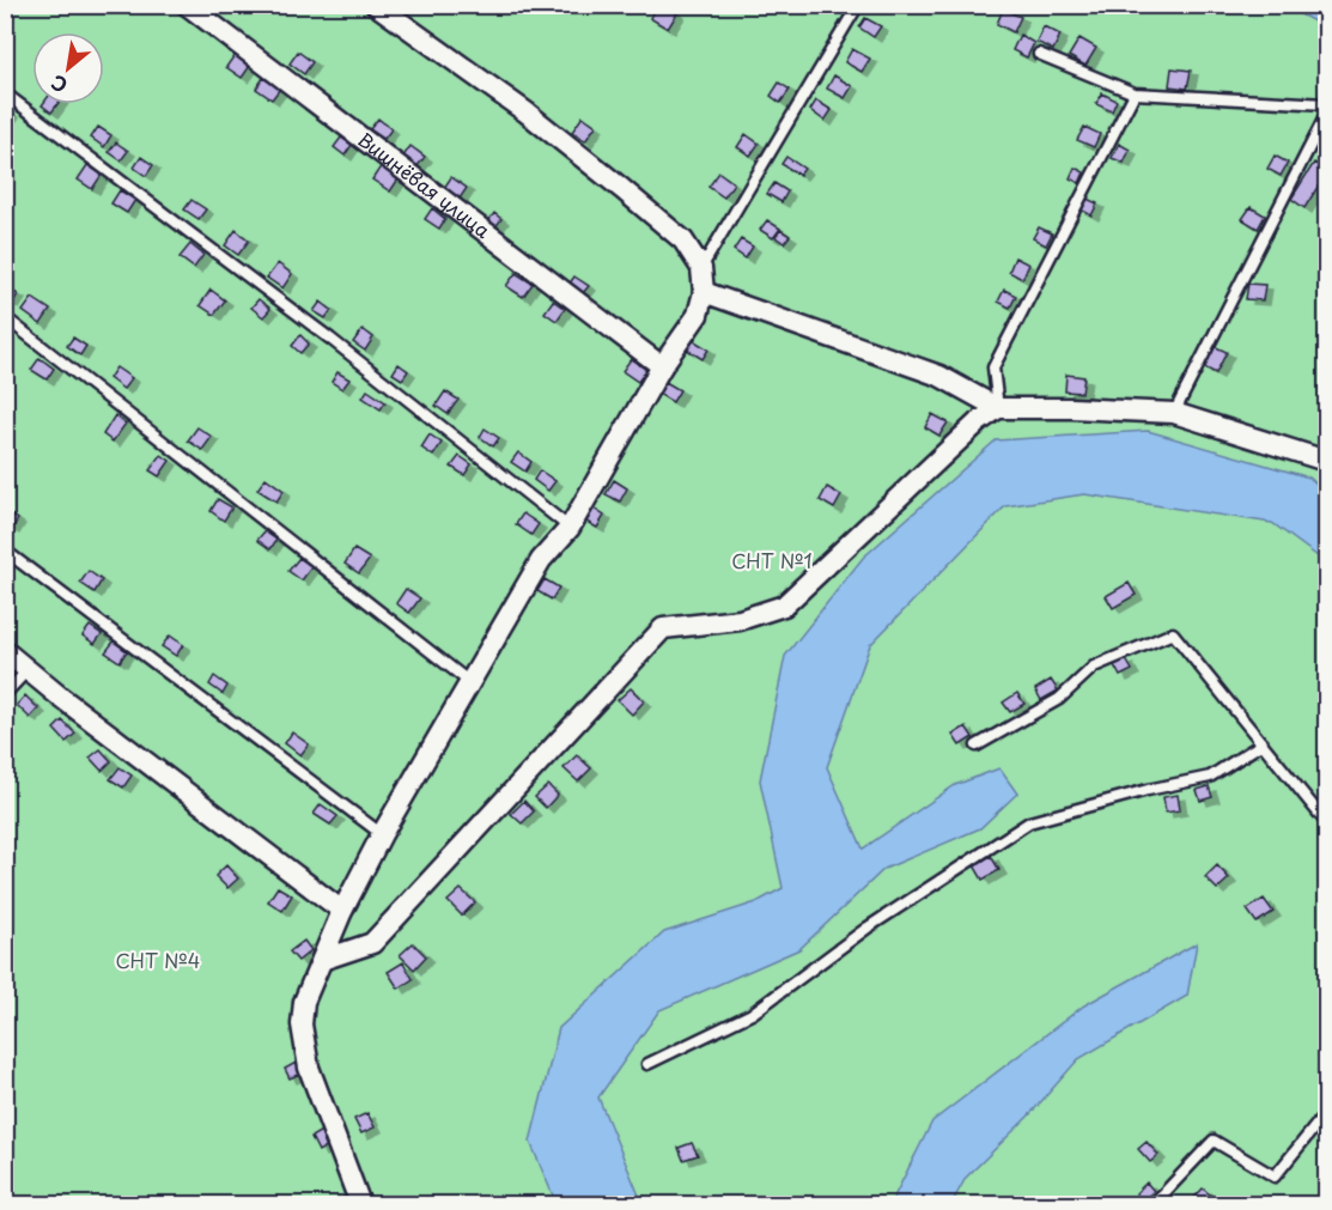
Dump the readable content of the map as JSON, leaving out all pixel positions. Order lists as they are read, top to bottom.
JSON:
{
  "streets": {
    "street": ["Вишнёвая улица"]
  },
  "parks": ["СНТ №1", "СНТ №4"],
  "north": "bottom left"
}
